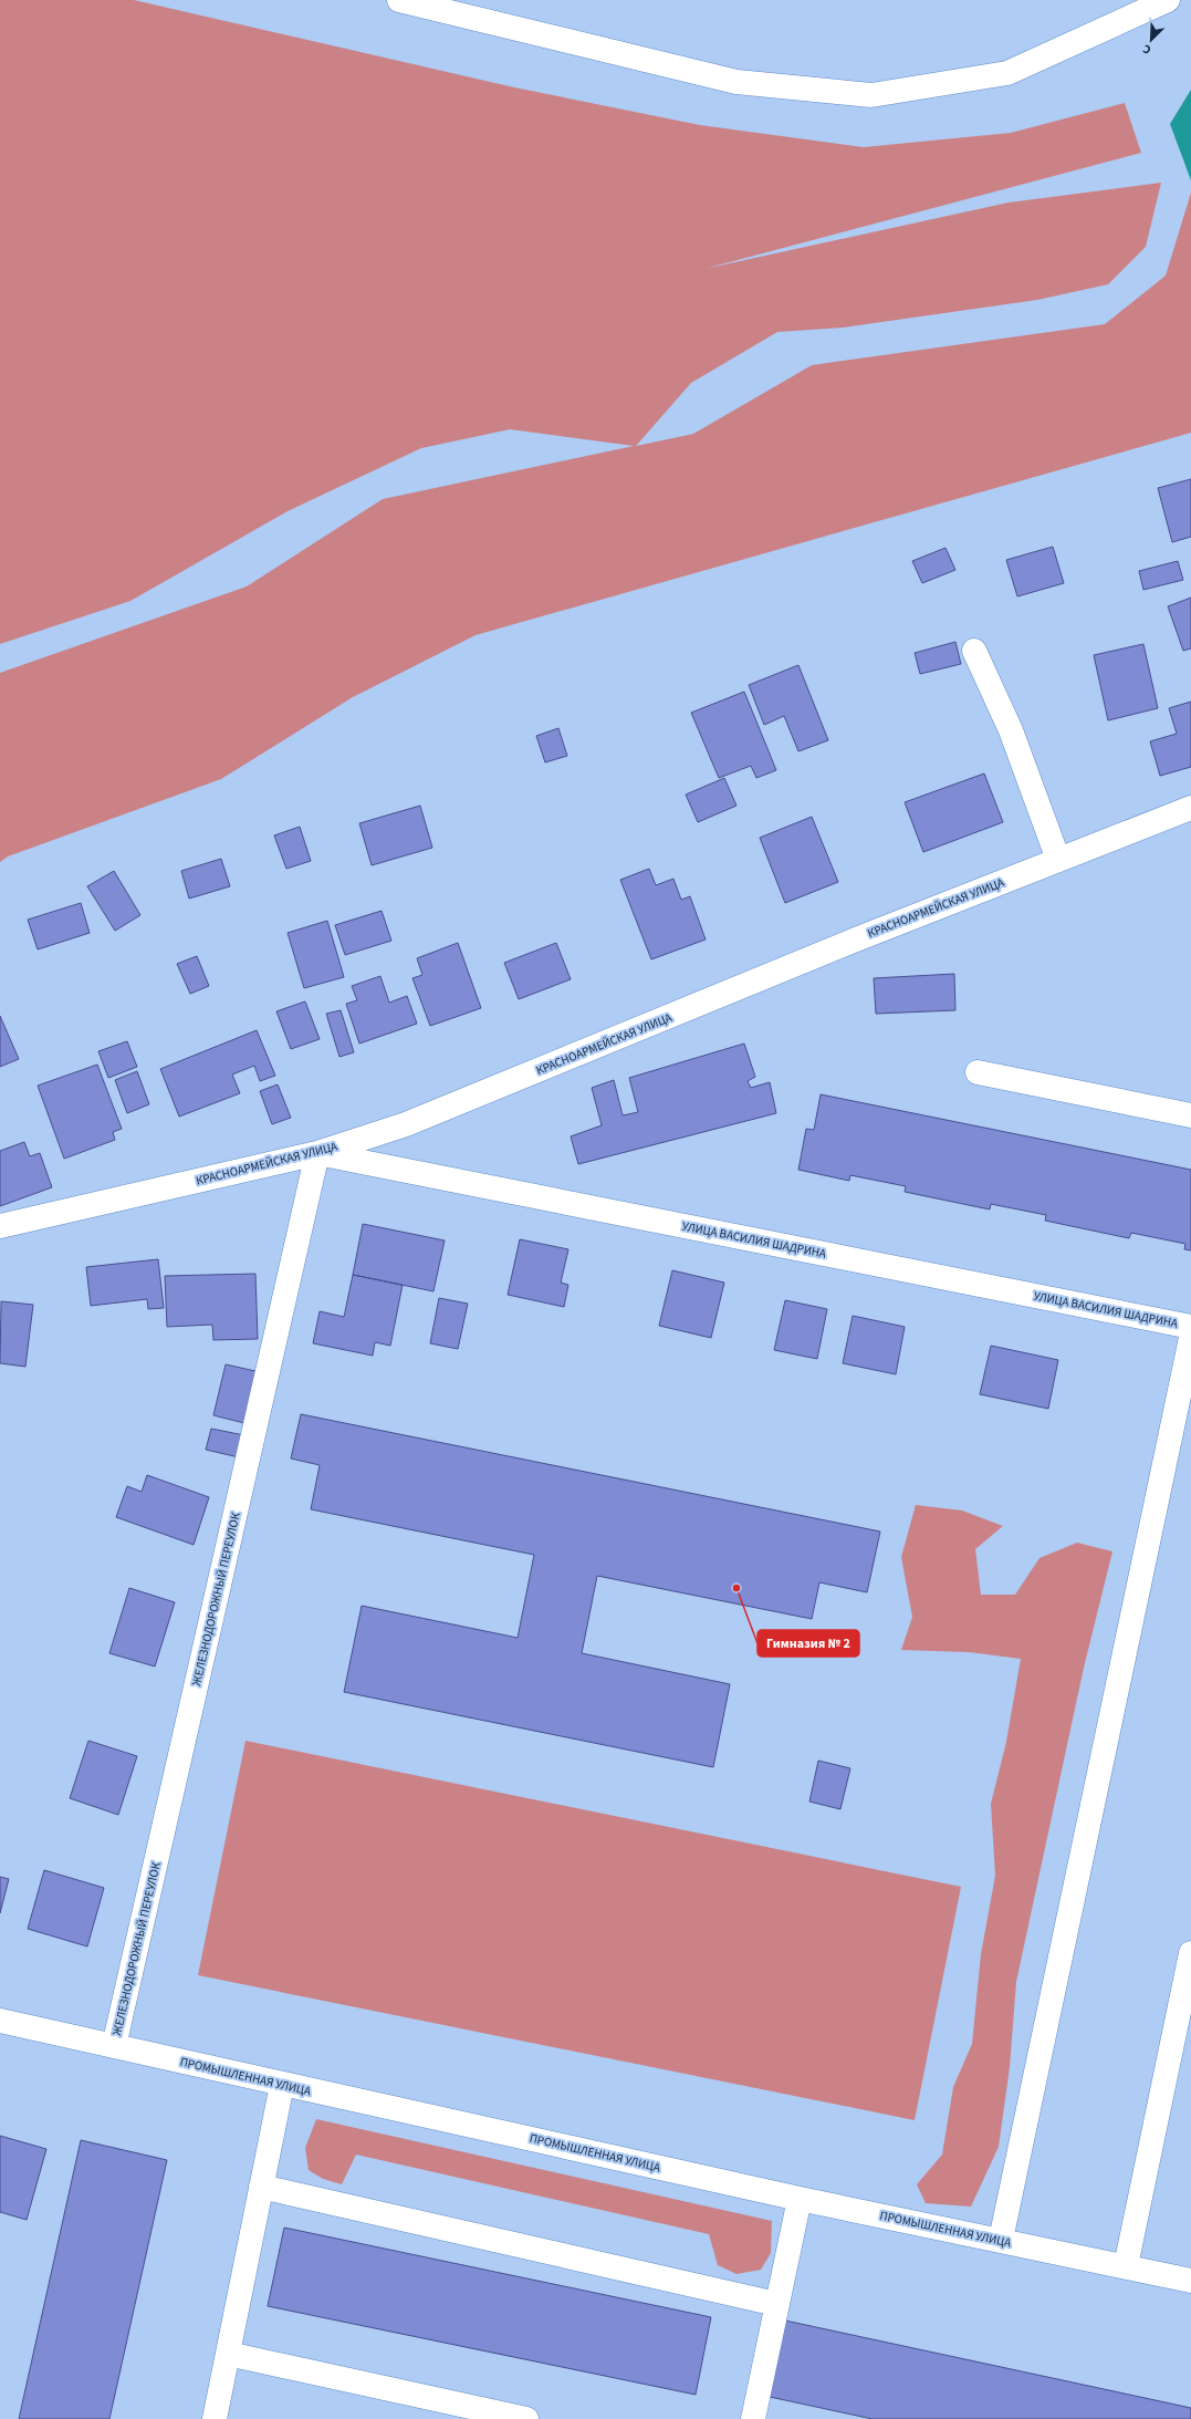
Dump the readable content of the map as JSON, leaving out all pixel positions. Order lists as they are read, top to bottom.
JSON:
{
  "streets": {
    "street": [
      "КРАСНОАРМЕЙСКАЯ УЛИЦА",
      "УЛИЦА ВАСИЛИЯ ШАДРИНА",
      "ЖЕЛЕЗНОДОРОЖНЫЙ ПЕРЕУЛОК",
      "ПРОМЫШЛЕННАЯ УЛИЦА"
    ]
  },
  "crossings": [
    ["КРАСНОАРМЕЙСКАЯ УЛИЦА", "УЛИЦА ВАСИЛИЯ ШАДРИНА"],
    ["КРАСНОАРМЕЙСКАЯ УЛИЦА", "ЖЕЛЕЗНОДОРОЖНЫЙ ПЕРЕУЛОК"],
    ["УЛИЦА ВАСИЛИЯ ШАДРИНА", "ЖЕЛЕЗНОДОРОЖНЫЙ ПЕРЕУЛОК"],
    ["ЖЕЛЕЗНОДОРОЖНЫЙ ПЕРЕУЛОК", "ПРОМЫШЛЕННАЯ УЛИЦА"]
  ],
  "places": ["Гимназия № 2"],
  "north": "bottom left"
}
